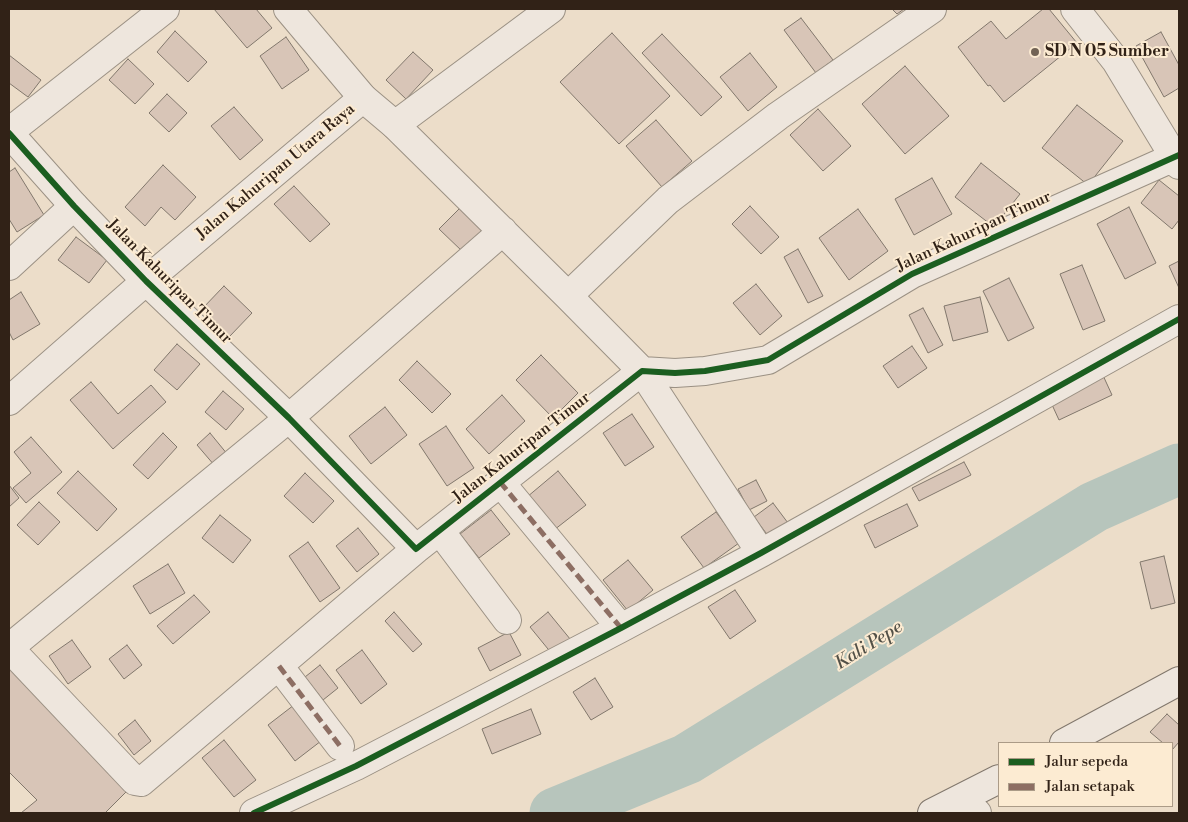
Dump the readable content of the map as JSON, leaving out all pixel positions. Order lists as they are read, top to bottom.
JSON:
{
  "streets": {
    "street": ["Jalan Kahuripan Utara Raya", "Jalan Kahuripan Timur"]
  },
  "crossings": [
    ["Jalan Kahuripan Utara Raya", "Jalan Kahuripan Timur"]
  ],
  "water": ["Kali Pepe"],
  "places": ["SD N 05 Sumber"],
  "legend": ["Jalur sepeda", "Jalan setapak"]
}
